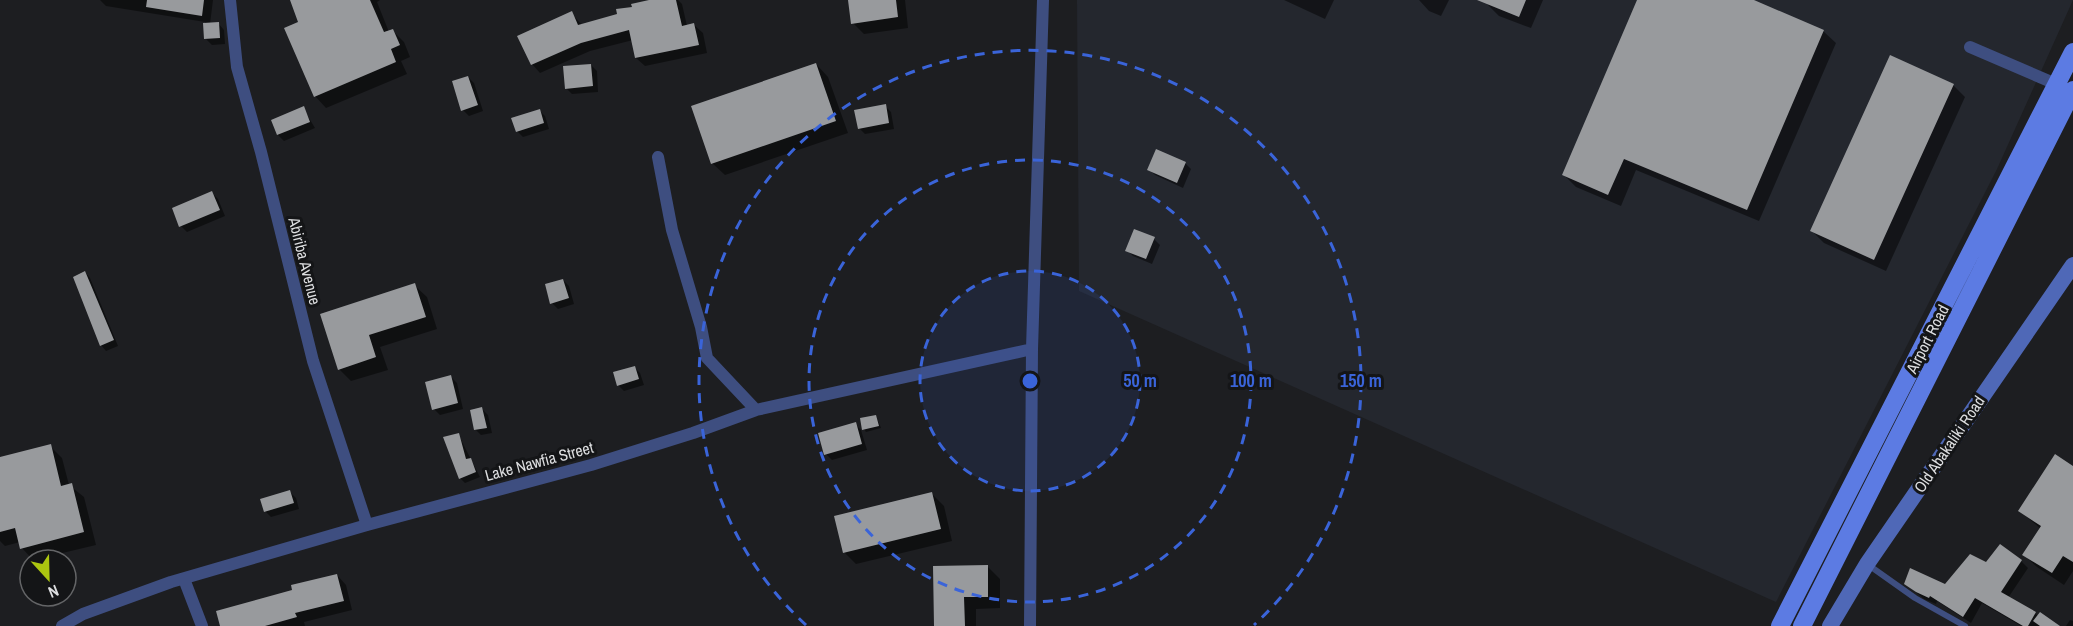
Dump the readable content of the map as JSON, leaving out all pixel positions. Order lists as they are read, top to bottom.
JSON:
{
  "streets": {
    "main road": ["Airport Road", "Old Abakaliki Road"],
    "street": ["Abiriba Avenue", "Lake Nawfia Street"]
  },
  "crossings": [
    ["Abiriba Avenue", "Lake Nawfia Street"]
  ],
  "north": "bottom",
  "rings": ["50 m", "100 m", "150 m"]
}
